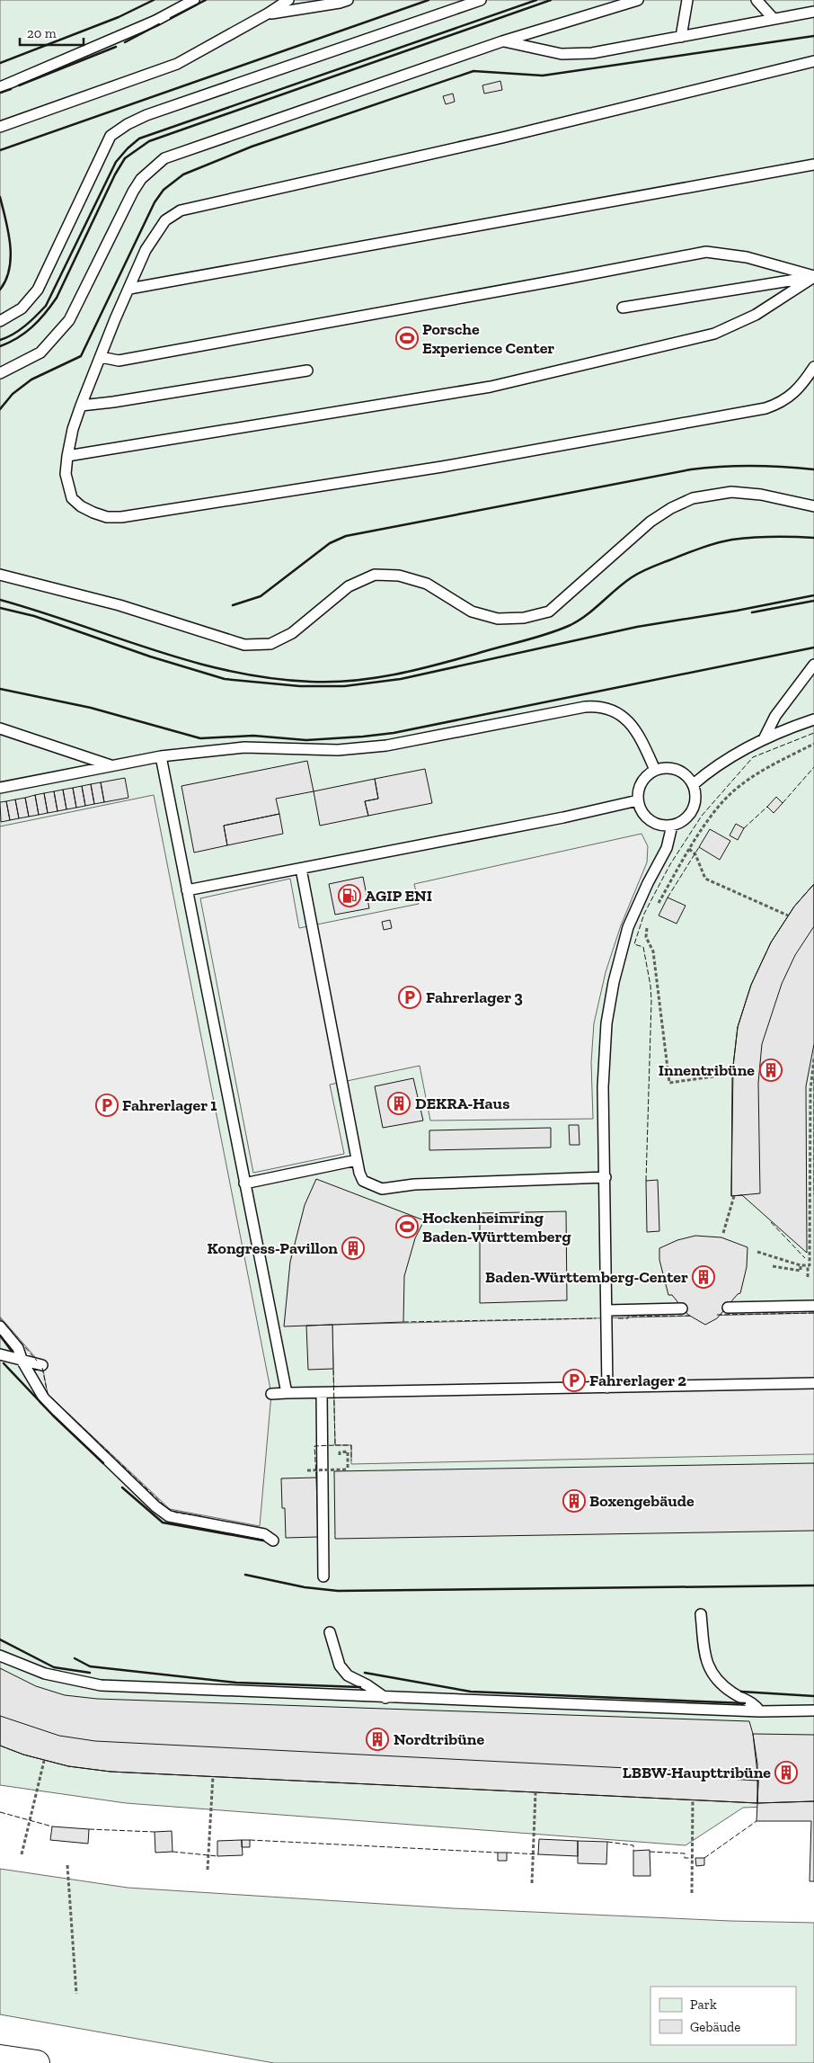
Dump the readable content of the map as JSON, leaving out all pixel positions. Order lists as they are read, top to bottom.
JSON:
{
  "places": {
    "sports": ["Porsche Experience Center", "Hockenheimring Baden-Württemberg"],
    "fuel station": ["AGIP ENI"],
    "parking": ["Fahrerlager 3", "Fahrerlager 1", "Fahrerlager 2"],
    "building": [
      "Innentribüne",
      "DEKRA-Haus",
      "Kongress-Pavillon",
      "Baden-Württemberg-Center",
      "Boxengebäude",
      "Nordtribüne",
      "LBBW-Haupttribüne"
    ]
  },
  "legend": ["Park", "Gebäude"],
  "scale_bar": "20 m"
}
